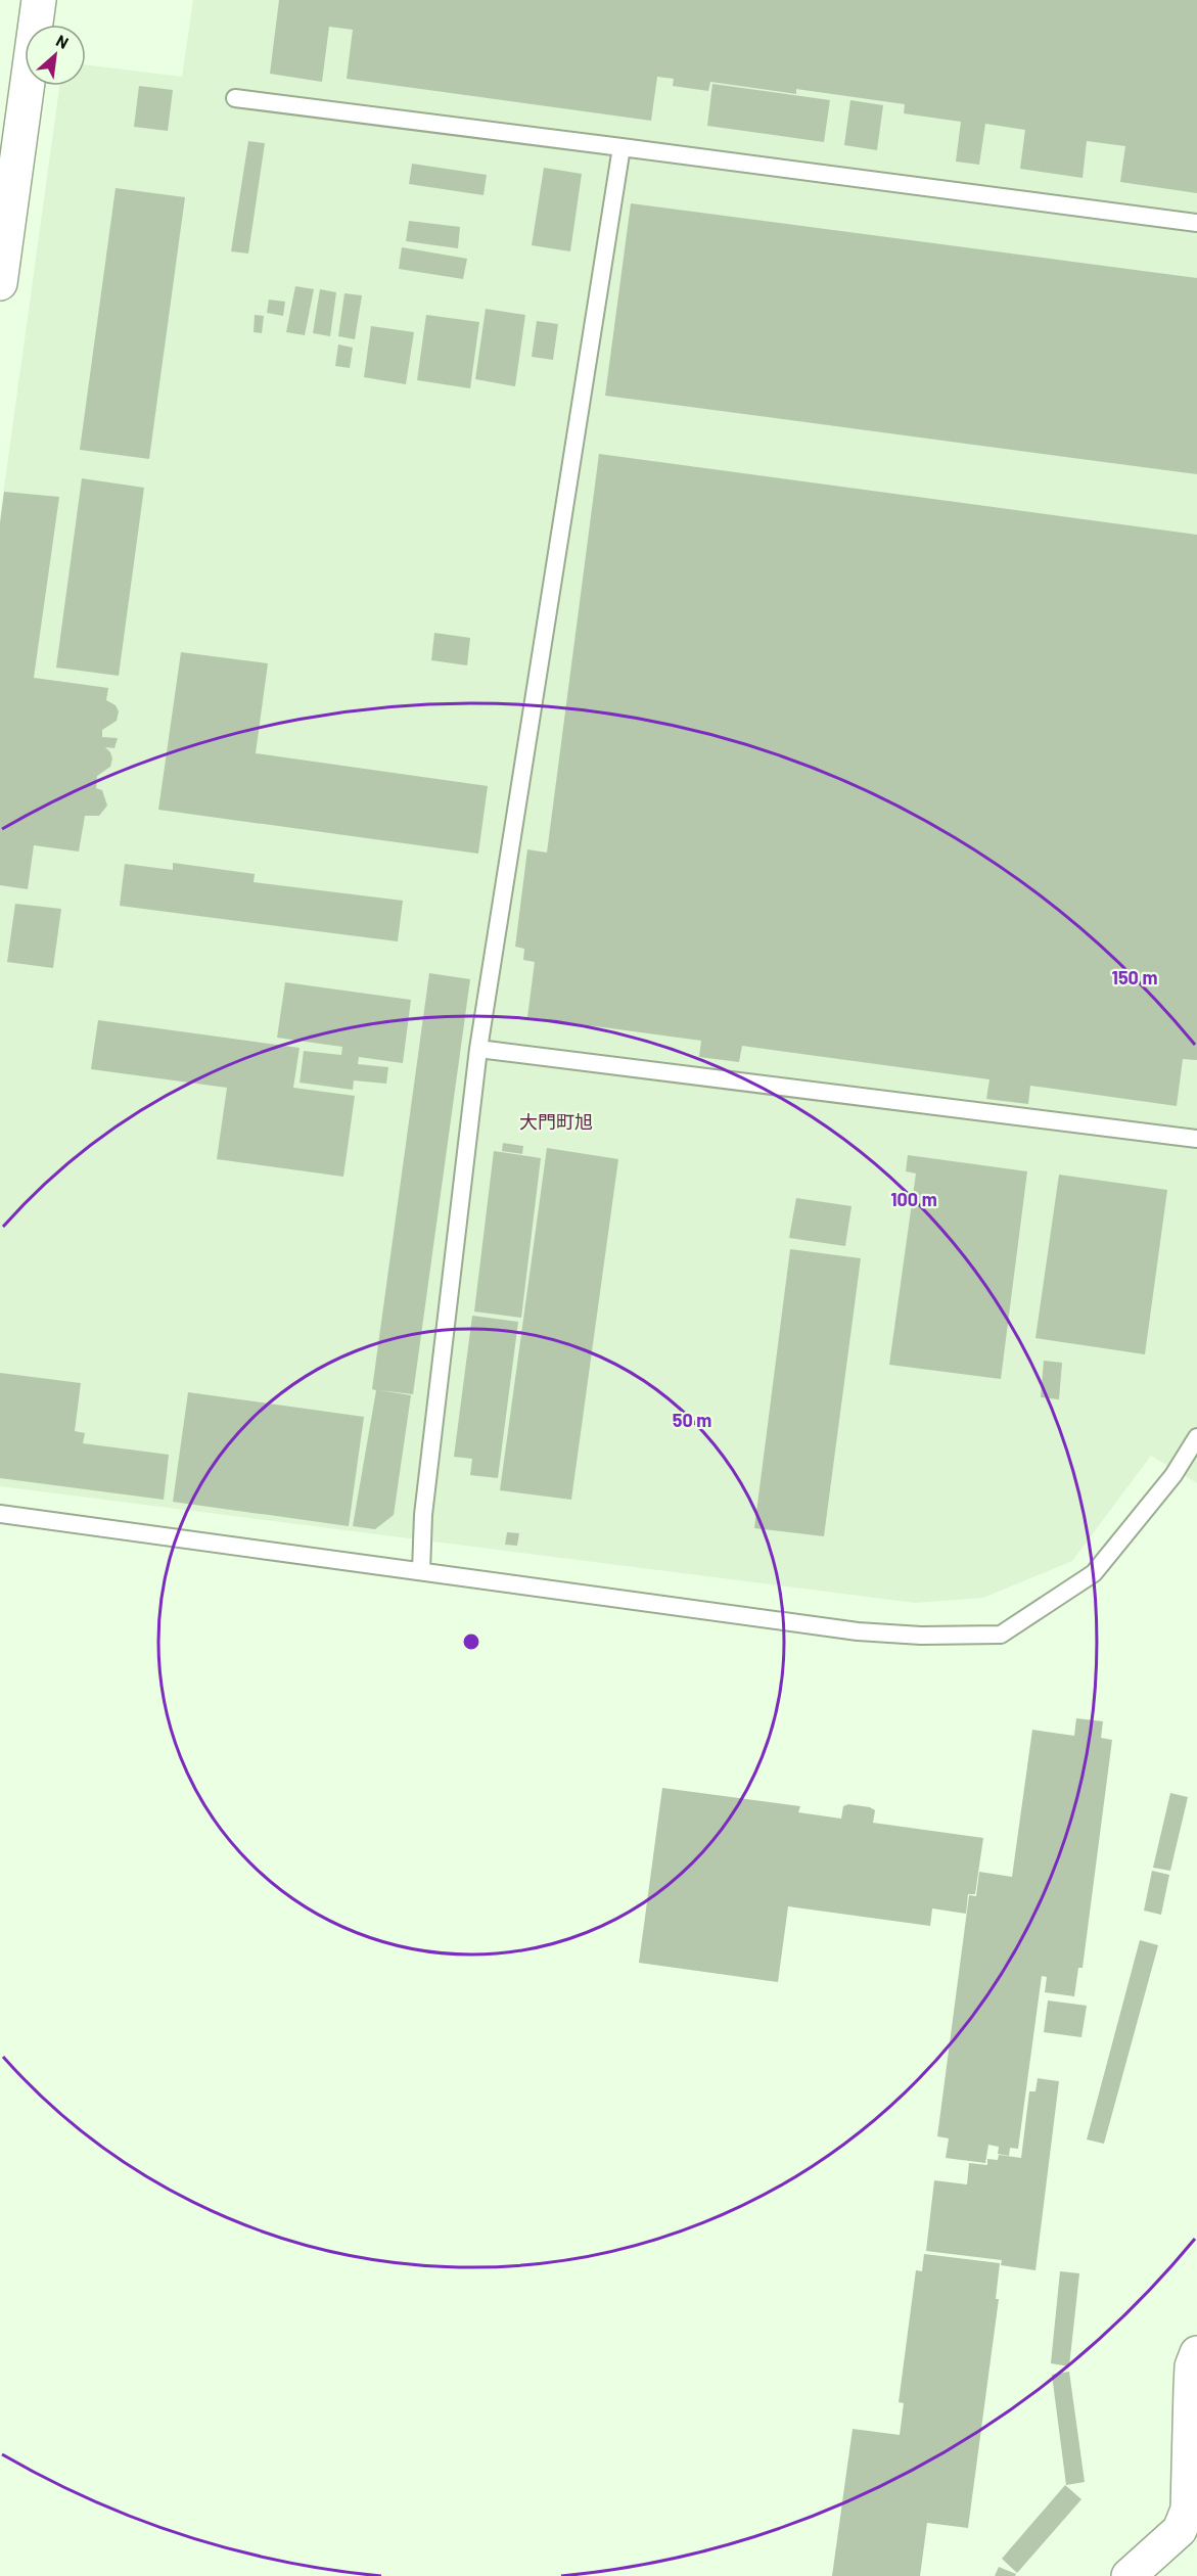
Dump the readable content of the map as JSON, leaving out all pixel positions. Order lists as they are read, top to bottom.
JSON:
{
  "districts": ["大門町旭"],
  "north": "top right",
  "rings": ["150 m", "100 m", "50 m"]
}
